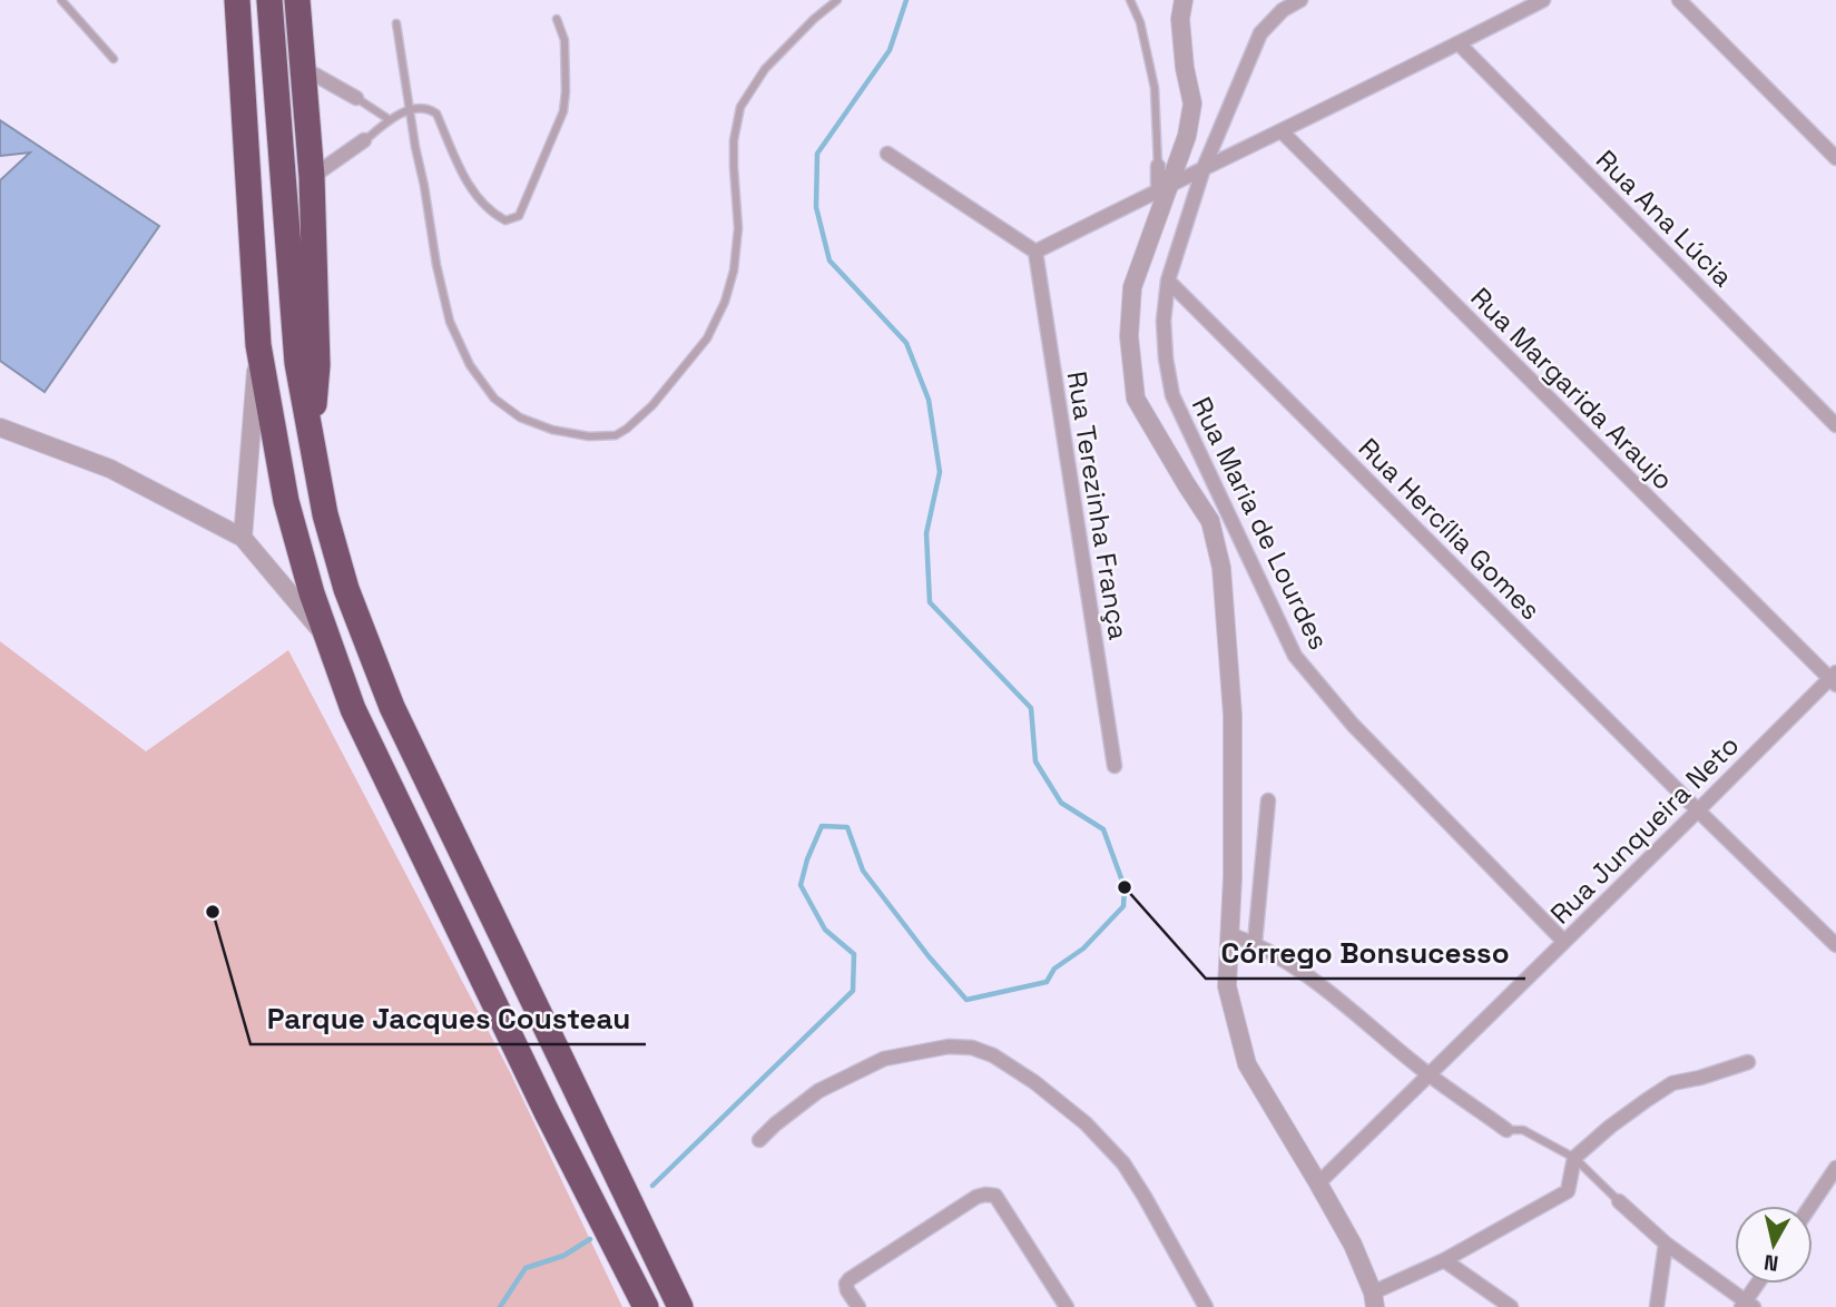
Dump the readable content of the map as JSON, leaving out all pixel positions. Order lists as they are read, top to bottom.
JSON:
{
  "streets": {
    "street": [
      "Rua Ana Lúcia",
      "Rua Margarida Araujo",
      "Rua Terezinha França",
      "Rua Maria de Lourdes",
      "Rua Hercília Gomes",
      "Rua Junqueira Neto"
    ]
  },
  "crossings": [
    ["Rua Margarida Araujo", "Rua Junqueira Neto"],
    ["Rua Maria de Lourdes", "Rua Hercília Gomes"],
    ["Rua Maria de Lourdes", "Rua Junqueira Neto"],
    ["Rua Hercília Gomes", "Rua Junqueira Neto"]
  ],
  "places": ["Córrego Bonsucesso", "Parque Jacques Cousteau"],
  "north": "bottom"
}
